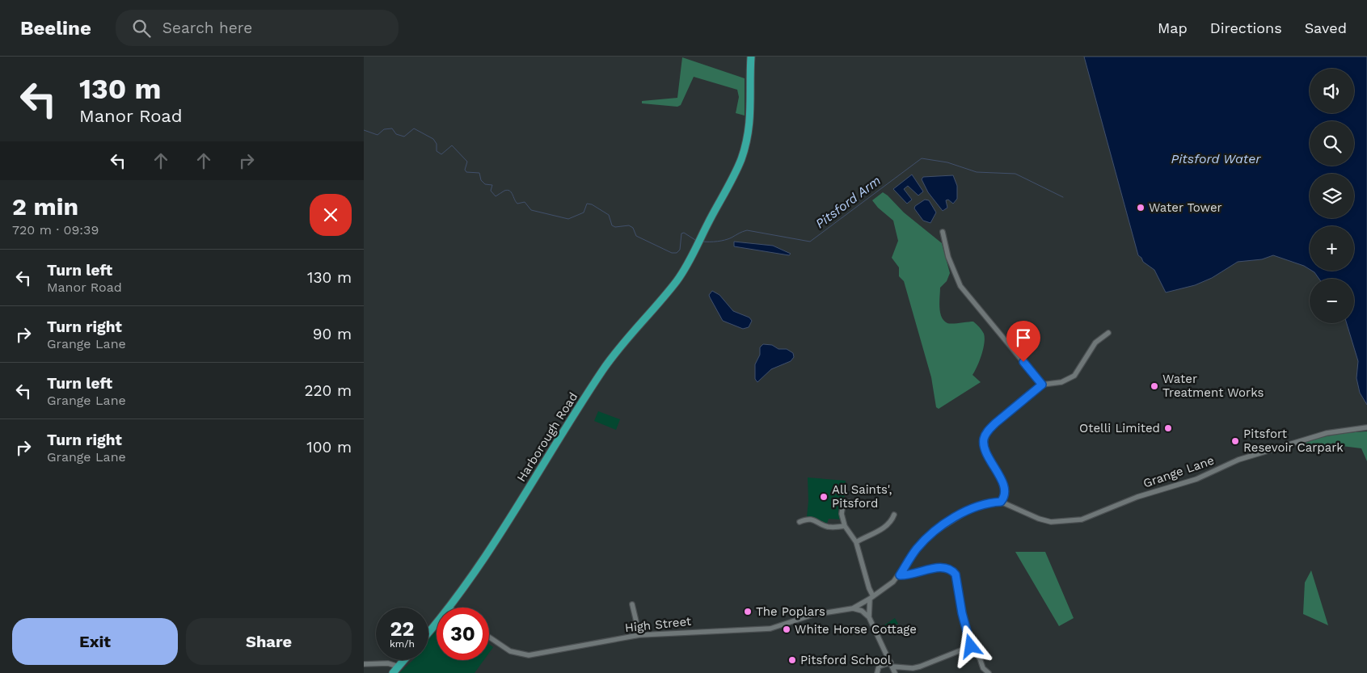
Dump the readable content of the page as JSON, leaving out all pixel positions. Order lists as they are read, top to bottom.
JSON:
{
  "streets": {
    "highway": ["Harborough Road"],
    "street": ["Grange Lane", "High Street"]
  },
  "water": ["Pitsford Water", "Pitsford Arm"],
  "places": [
    "Water Tower",
    "Water Treatment Works",
    "Otelli Limited",
    "Pitsfort Resevoir Carpark",
    "All Saints', Pitsford",
    "The Poplars",
    "White Horse Cottage",
    "Pitsford School"
  ],
  "page": {
    "header": "Beeline",
    "search": "Search here",
    "nav": ["Map", "Directions", "Saved"],
    "turn": ["130 m", "Manor Road"],
    "map_buttons": ["+", "−"],
    "heading": ["2 min", "720 m · 09:39"],
    "list": [
      {
        "name": "Turn left",
        "note": "Manor Road",
        "value": "130 m"
      },
      {
        "name": "Turn right",
        "note": "Grange Lane",
        "value": "90 m"
      },
      {
        "name": "Turn left",
        "note": "Grange Lane",
        "value": "220 m"
      },
      {
        "name": "Turn right",
        "note": "Grange Lane",
        "value": "100 m"
      }
    ],
    "speed": "22 km/h",
    "limit": "30",
    "buttons": ["Exit", "Share"]
  }
}
